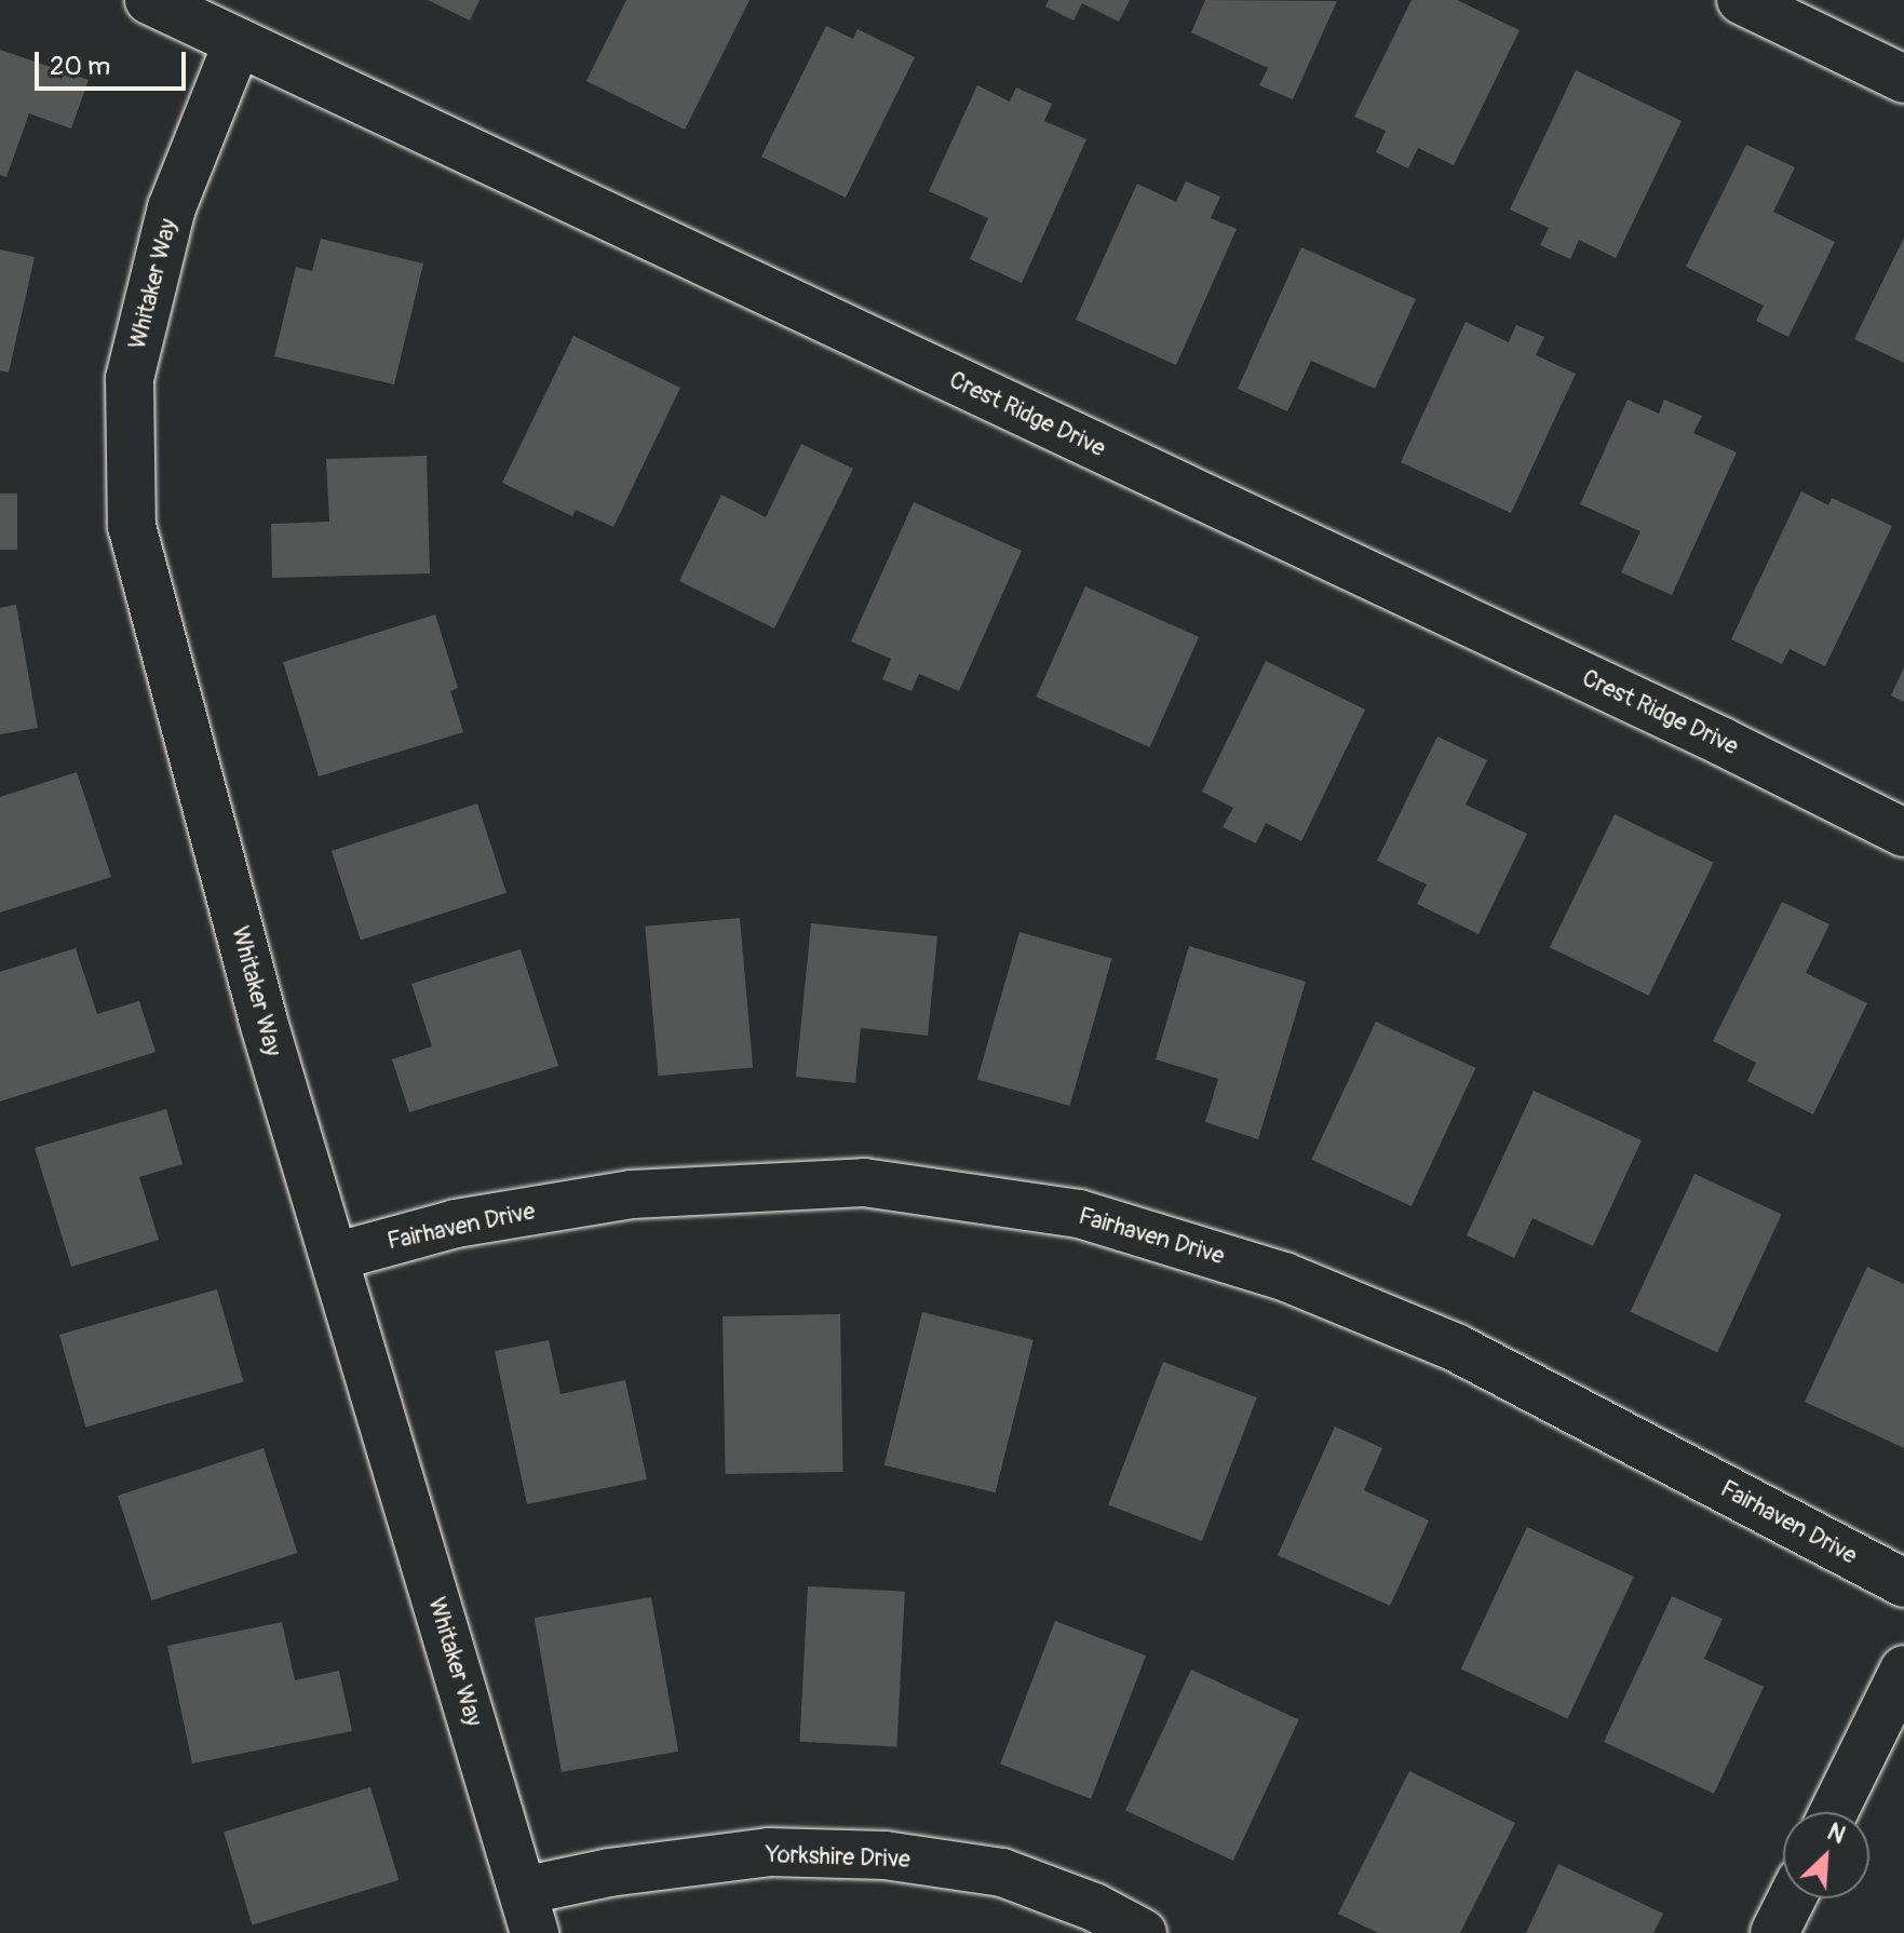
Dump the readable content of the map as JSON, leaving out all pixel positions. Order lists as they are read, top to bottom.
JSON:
{
  "streets": {
    "street": [
      "Whitaker Way",
      "Crest Ridge Drive",
      "Fairhaven Drive",
      "Yorkshire Drive"
    ]
  },
  "crossings": [
    ["Whitaker Way", "Crest Ridge Drive"],
    ["Whitaker Way", "Fairhaven Drive"],
    ["Whitaker Way", "Yorkshire Drive"]
  ],
  "scale_bar": "20 m",
  "north": "top right"
}
